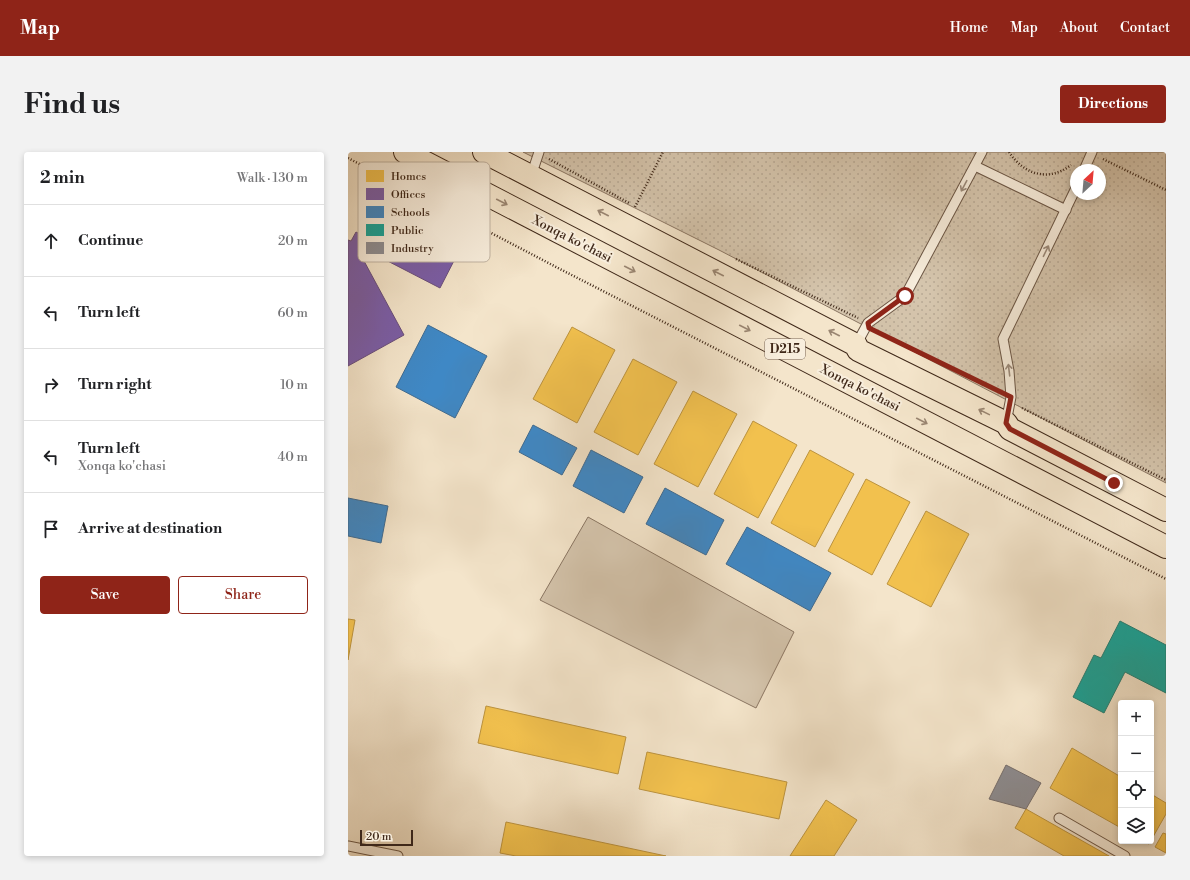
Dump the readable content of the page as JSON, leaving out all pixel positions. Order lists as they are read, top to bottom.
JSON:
{
  "streets": {
    "main road": ["Xonqa ko'chasi", "D215"]
  },
  "legend": [
    "Homes",
    "Offices",
    "Schools",
    "Public",
    "Industry"
  ],
  "scale_bar": "20 m",
  "north": "top right",
  "page": {
    "header": "Map",
    "nav": [
      "Home",
      "Map",
      "About",
      "Contact"
    ],
    "buttons": [
      "Directions",
      ["Save", "Share"]
    ],
    "title": "Find us",
    "heading": ["2 min", "Walk · 130 m"],
    "list": [
      ["Continue", "20 m"],
      ["Turn left", "60 m"],
      ["Turn right", "10 m"],
      ["Turn left", "Xonqa ko'chasi", "40 m"],
      "Arrive at destination"
    ],
    "map_buttons": ["+", "−"],
    "scale": "20 m"
  }
}
